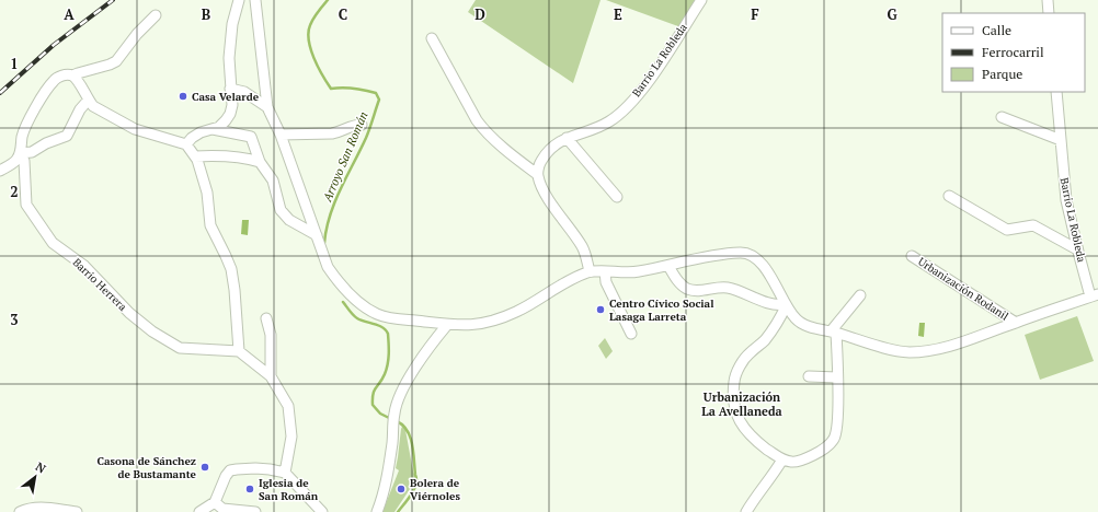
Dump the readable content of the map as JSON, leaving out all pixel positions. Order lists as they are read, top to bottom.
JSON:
{
  "streets": {
    "street": ["Barrio La Robleda", "Barrio Herrera", "Urbanización Rodanil"]
  },
  "districts": ["Urbanización La Avellaneda"],
  "water": ["Arroyo San Román"],
  "places": [
    "Casa Velarde",
    "Centro Cívico Social Lasaga Larreta",
    "Casona de Sánchez de Bustamante",
    "Iglesia de San Román",
    "Bolera de Viérnoles"
  ],
  "legend": ["Calle", "Ferrocarril", "Parque"],
  "north": "top right",
  "grid": {
    "columns": [
      "A",
      "B",
      "C",
      "D",
      "E",
      "F",
      "G"
    ],
    "rows": ["1", "2", "3"]
  }
}
